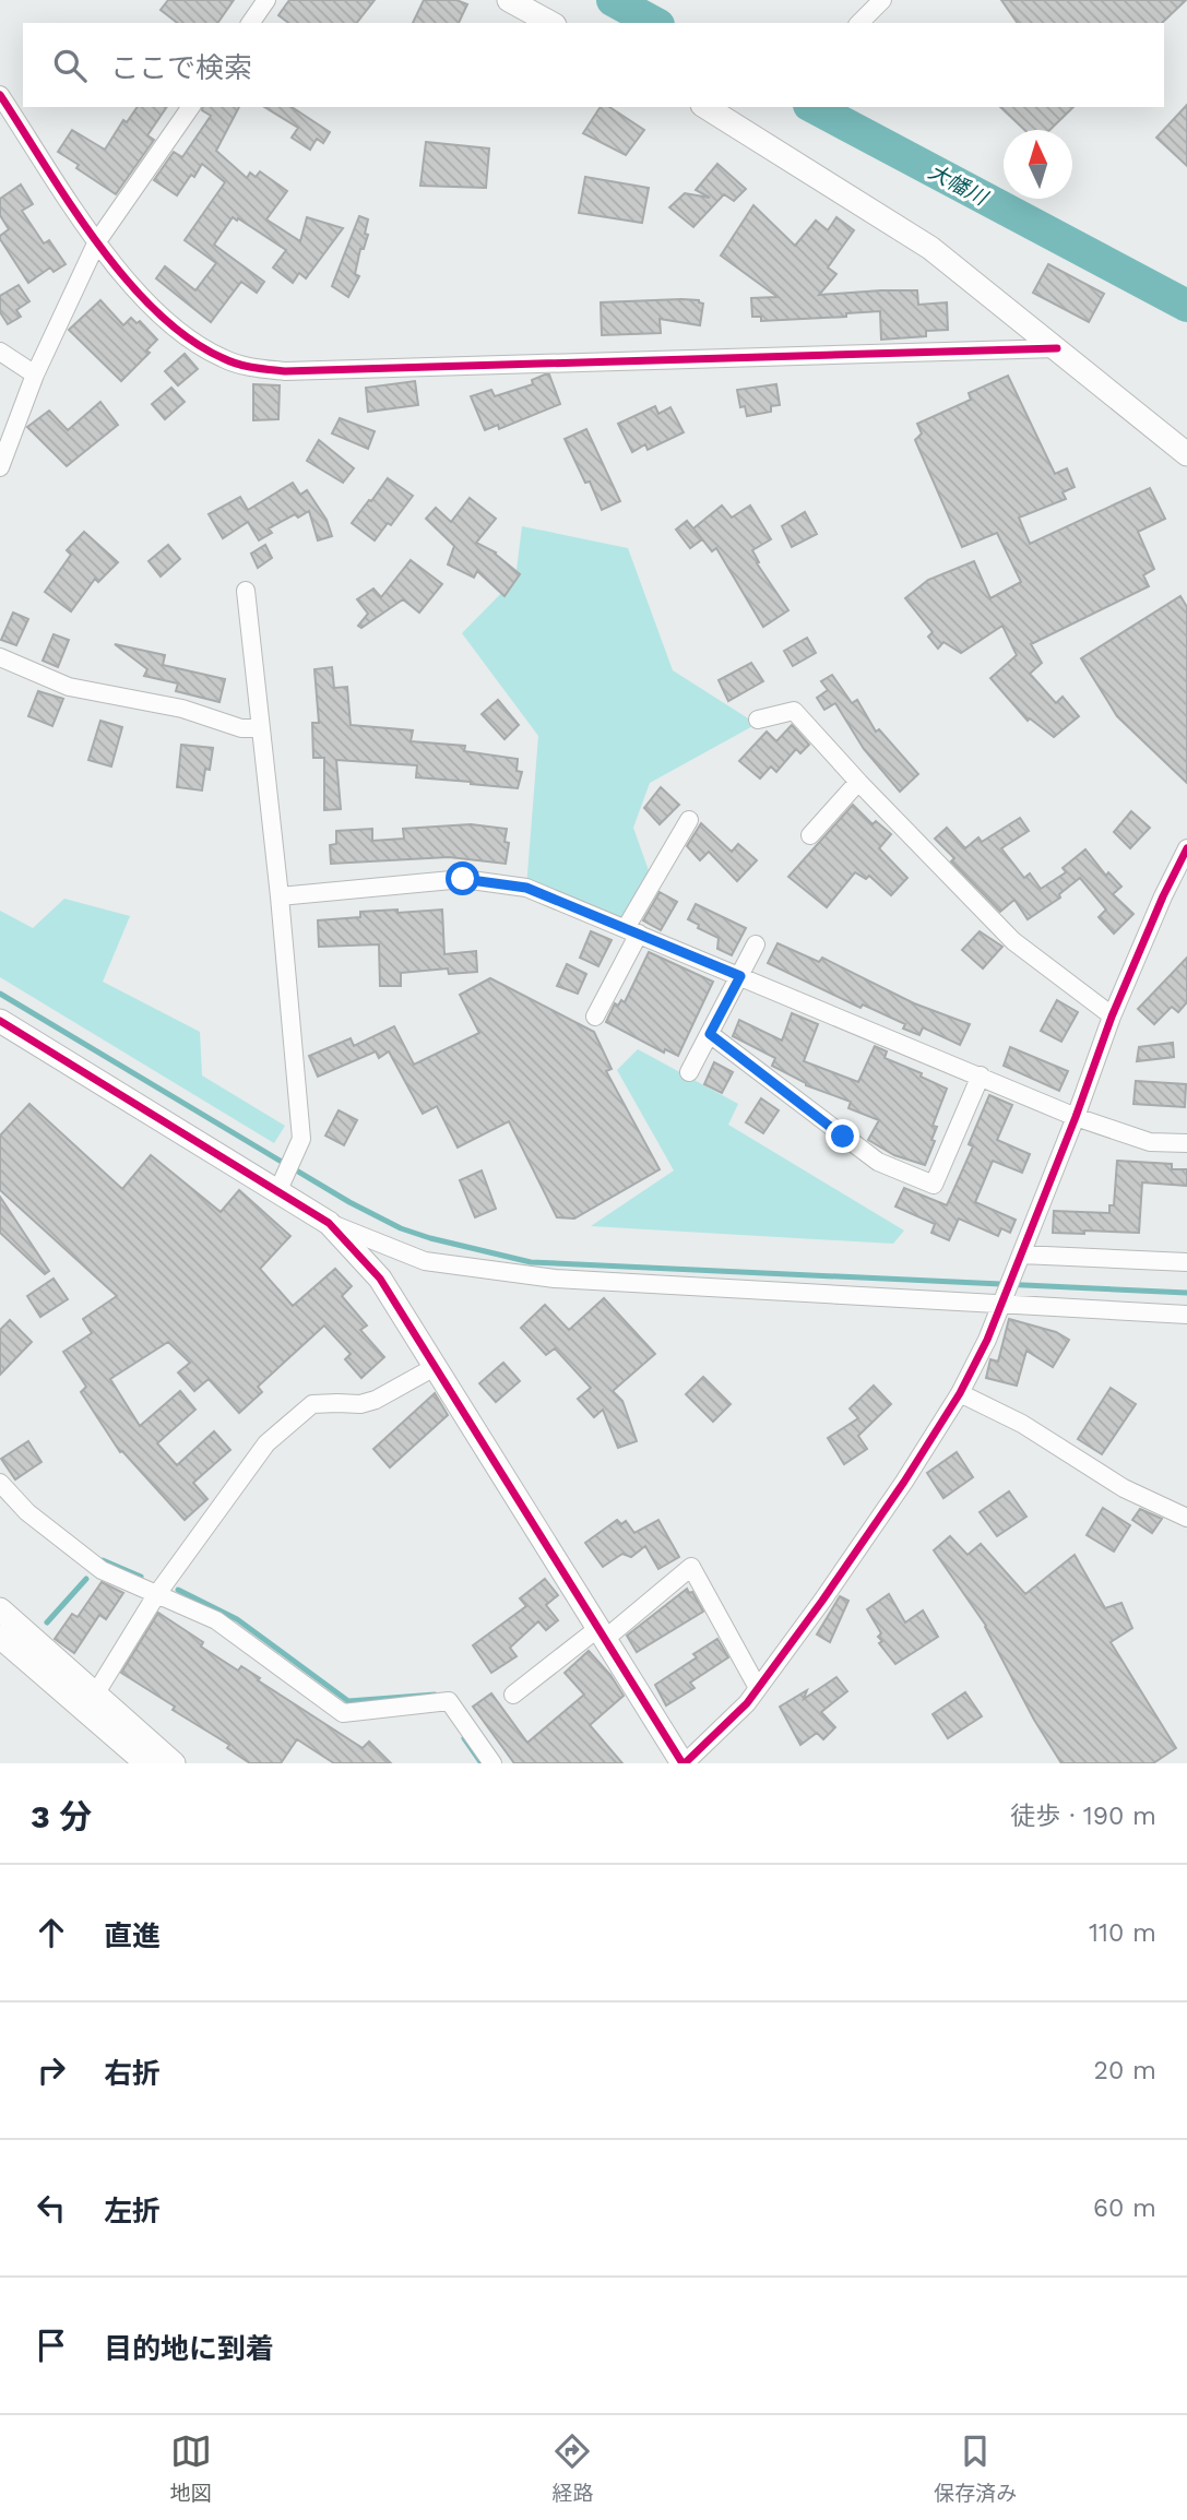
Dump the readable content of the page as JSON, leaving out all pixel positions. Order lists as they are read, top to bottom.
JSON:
{
  "water": ["大幡川"],
  "north": "top",
  "page": {
    "search": "ここで検索",
    "heading": ["3 分", "徒歩 · 190 m"],
    "list": [
      ["直進", "110 m"],
      ["右折", "20 m"],
      ["左折", "60 m"],
      "目的地に到着"
    ],
    "nav": ["地図", "経路", "保存済み"]
  }
}
